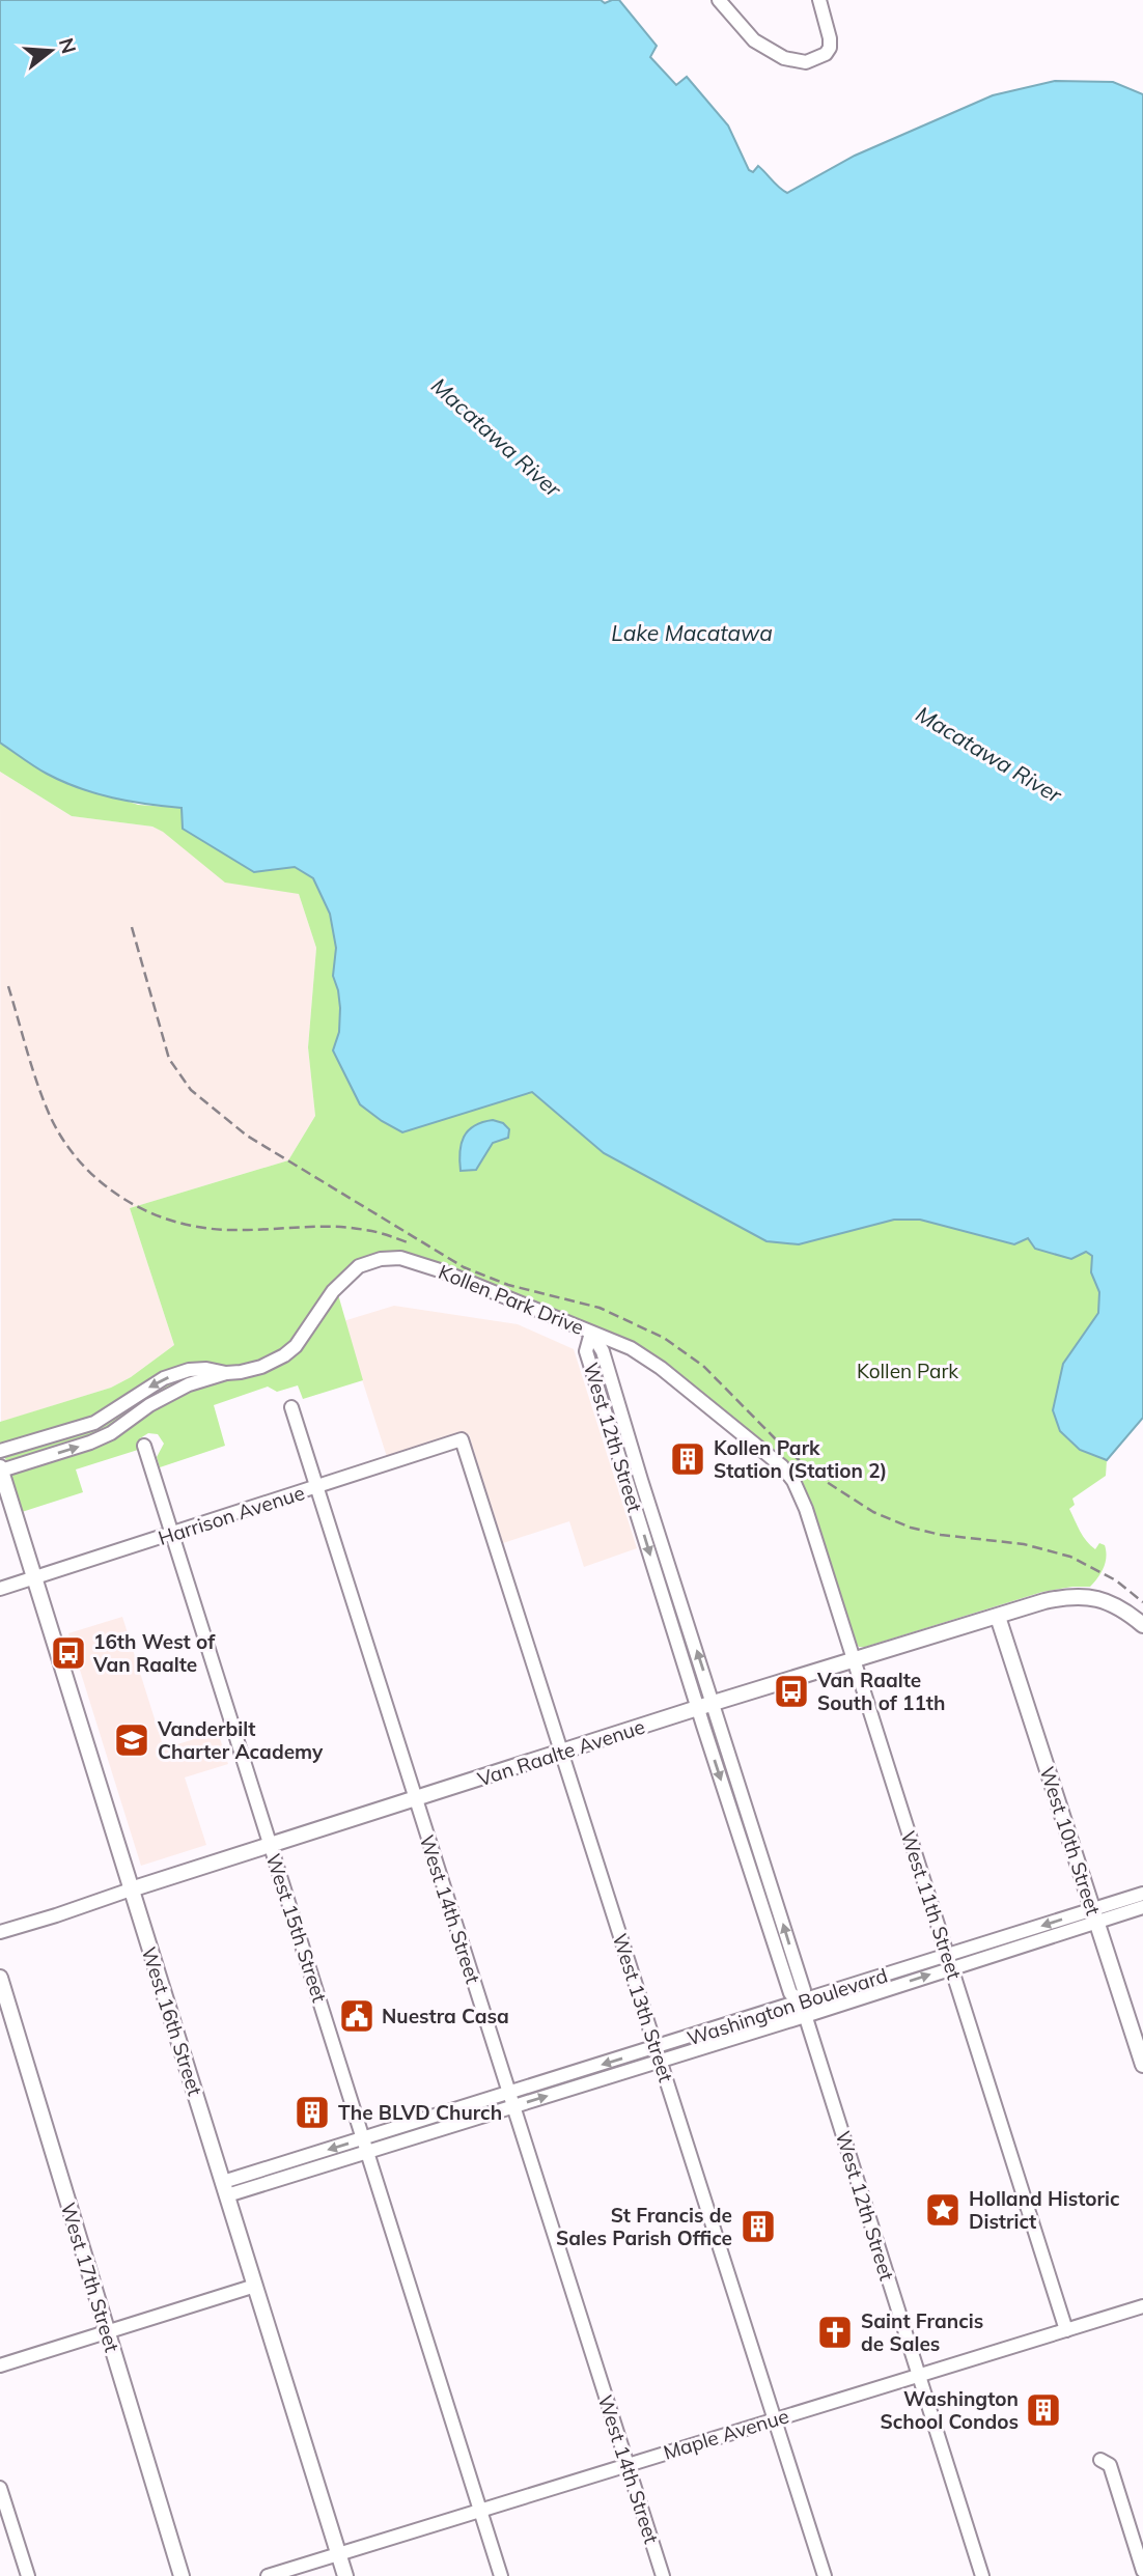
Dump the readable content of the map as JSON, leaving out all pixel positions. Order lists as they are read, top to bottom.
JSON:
{
  "streets": {
    "street": [
      "Kollen Park Drive",
      "West 12th Street",
      "Harrison Avenue",
      "Van Raalte Avenue",
      "West 10th Street",
      "West 11th Street",
      "West 14th Street",
      "West 15th Street",
      "Washington Boulevard",
      "West 13th Street",
      "West 16th Street",
      "West 17th Street",
      "Maple Avenue"
    ]
  },
  "crossings": [
    ["Kollen Park Drive", "West 12th Street"],
    ["Kollen Park Drive", "West 11th Street"],
    ["Kollen Park Drive", "West 16th Street"],
    ["West 12th Street", "Van Raalte Avenue"],
    ["West 12th Street", "Washington Boulevard"],
    ["West 12th Street", "Maple Avenue"],
    ["Harrison Avenue", "West 14th Street"],
    ["Harrison Avenue", "West 15th Street"],
    ["Harrison Avenue", "West 13th Street"],
    ["Harrison Avenue", "West 16th Street"],
    ["Van Raalte Avenue", "West 10th Street"],
    ["Van Raalte Avenue", "West 11th Street"],
    ["Van Raalte Avenue", "West 14th Street"],
    ["Van Raalte Avenue", "West 15th Street"],
    ["Van Raalte Avenue", "West 13th Street"],
    ["Van Raalte Avenue", "West 16th Street"],
    ["West 10th Street", "Washington Boulevard"],
    ["West 11th Street", "Washington Boulevard"],
    ["West 11th Street", "Maple Avenue"],
    ["West 14th Street", "Washington Boulevard"],
    ["West 14th Street", "Maple Avenue"],
    ["West 15th Street", "Washington Boulevard"],
    ["West 15th Street", "Maple Avenue"],
    ["Washington Boulevard", "West 13th Street"],
    ["Washington Boulevard", "West 16th Street"],
    ["West 13th Street", "Maple Avenue"],
    ["West 16th Street", "Maple Avenue"]
  ],
  "water": ["Macatawa River", "Lake Macatawa"],
  "parks": ["Kollen Park"],
  "places": {
    "building": [
      "Kollen Park Station (Station 2)",
      "The BLVD Church",
      "St Francis de Sales Parish Office",
      "Washington School Condos"
    ],
    "bus stop": ["16th West of Van Raalte", "Van Raalte South of 11th"],
    "school or university": ["Vanderbilt Charter Academy"],
    "public building": ["Nuestra Casa"],
    "place": ["Holland Historic District"],
    "church": ["Saint Francis de Sales"]
  },
  "north": "right"
}
